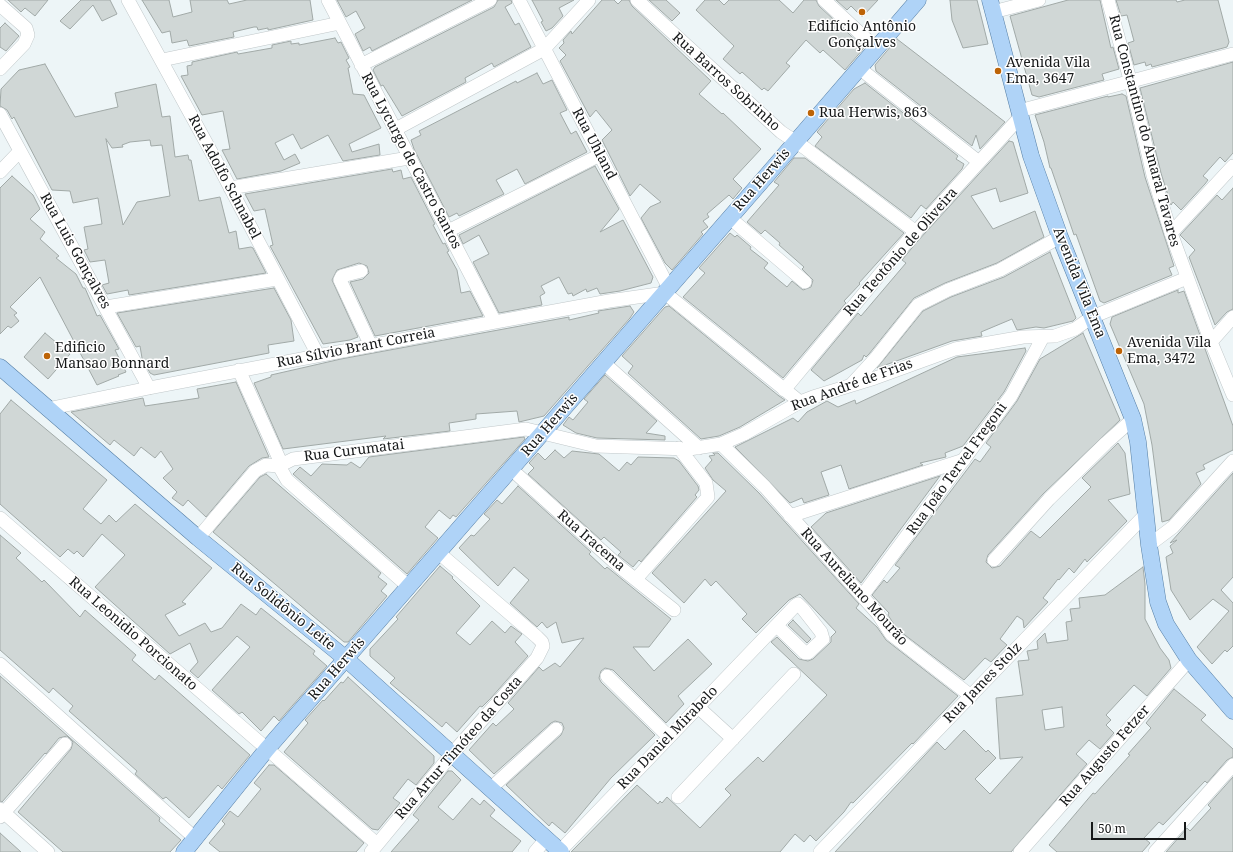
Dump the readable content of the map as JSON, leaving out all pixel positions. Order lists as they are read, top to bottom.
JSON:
{
  "streets": {
    "main road": ["Rua Herwis", "Avenida Vila Ema", "Rua Solidônio Leite"],
    "street": [
      "Rua Barros Sobrinho",
      "Rua Constantino do Amaral Tavares",
      "Rua Uhland",
      "Rua Lycurgo de Castro Santos",
      "Rua Adolfo Schnabel",
      "Rua Luis Gonçalves",
      "Rua Teotônio de Oliveira",
      "Rua Sílvio Brant Correia",
      "Rua André de Frias",
      "Rua Curumatai",
      "Rua João Tervel Fregoni",
      "Rua Iracema",
      "Rua Aureliano Mourão",
      "Rua Leonidio Porcionato",
      "Rua James Stolz",
      "Rua Daniel Mirabelo",
      "Rua Artur Timóteo da Costa",
      "Rua Augusto Fetzer"
    ]
  },
  "crossings": [
    ["Rua Barros Sobrinho", "Rua Herwis"],
    ["Rua Barros Sobrinho", "Rua Teotônio de Oliveira"],
    ["Rua Constantino do Amaral Tavares", "Rua André de Frias"],
    ["Rua Uhland", "Rua Herwis"],
    ["Rua Uhland", "Rua Sílvio Brant Correia"],
    ["Rua Lycurgo de Castro Santos", "Rua Sílvio Brant Correia"],
    ["Rua Adolfo Schnabel", "Rua Sílvio Brant Correia"],
    ["Rua Herwis", "Rua Sílvio Brant Correia"],
    ["Rua Herwis", "Rua André de Frias"],
    ["Rua Herwis", "Rua Curumatai"],
    ["Rua Herwis", "Rua Iracema"],
    ["Rua Herwis", "Rua Solidônio Leite"],
    ["Rua Herwis", "Rua Leonidio Porcionato"],
    ["Rua Herwis", "Rua Artur Timóteo da Costa"],
    ["Rua Luis Gonçalves", "Rua Sílvio Brant Correia"],
    ["Rua Teotônio de Oliveira", "Avenida Vila Ema"],
    ["Avenida Vila Ema", "Rua André de Frias"],
    ["Avenida Vila Ema", "Rua James Stolz"],
    ["Avenida Vila Ema", "Rua Augusto Fetzer"],
    ["Rua Sílvio Brant Correia", "Rua Solidônio Leite"],
    ["Rua André de Frias", "Rua Curumatai"],
    ["Rua André de Frias", "Rua João Tervel Fregoni"],
    ["Rua André de Frias", "Rua Aureliano Mourão"],
    ["Rua Curumatai", "Rua Solidônio Leite"],
    ["Rua João Tervel Fregoni", "Rua Aureliano Mourão"],
    ["Rua Aureliano Mourão", "Rua James Stolz"],
    ["Rua Solidônio Leite", "Rua Daniel Mirabelo"],
    ["Rua Solidônio Leite", "Rua Artur Timóteo da Costa"],
    ["Rua Leonidio Porcionato", "Rua Artur Timóteo da Costa"]
  ],
  "places": [
    "Edifício Antônio Gonçalves",
    "Avenida Vila Ema, 3647",
    "Rua Herwis, 863",
    "Avenida Vila Ema, 3472",
    "Edificio Mansao Bonnard"
  ],
  "scale_bar": "50 m"
}
